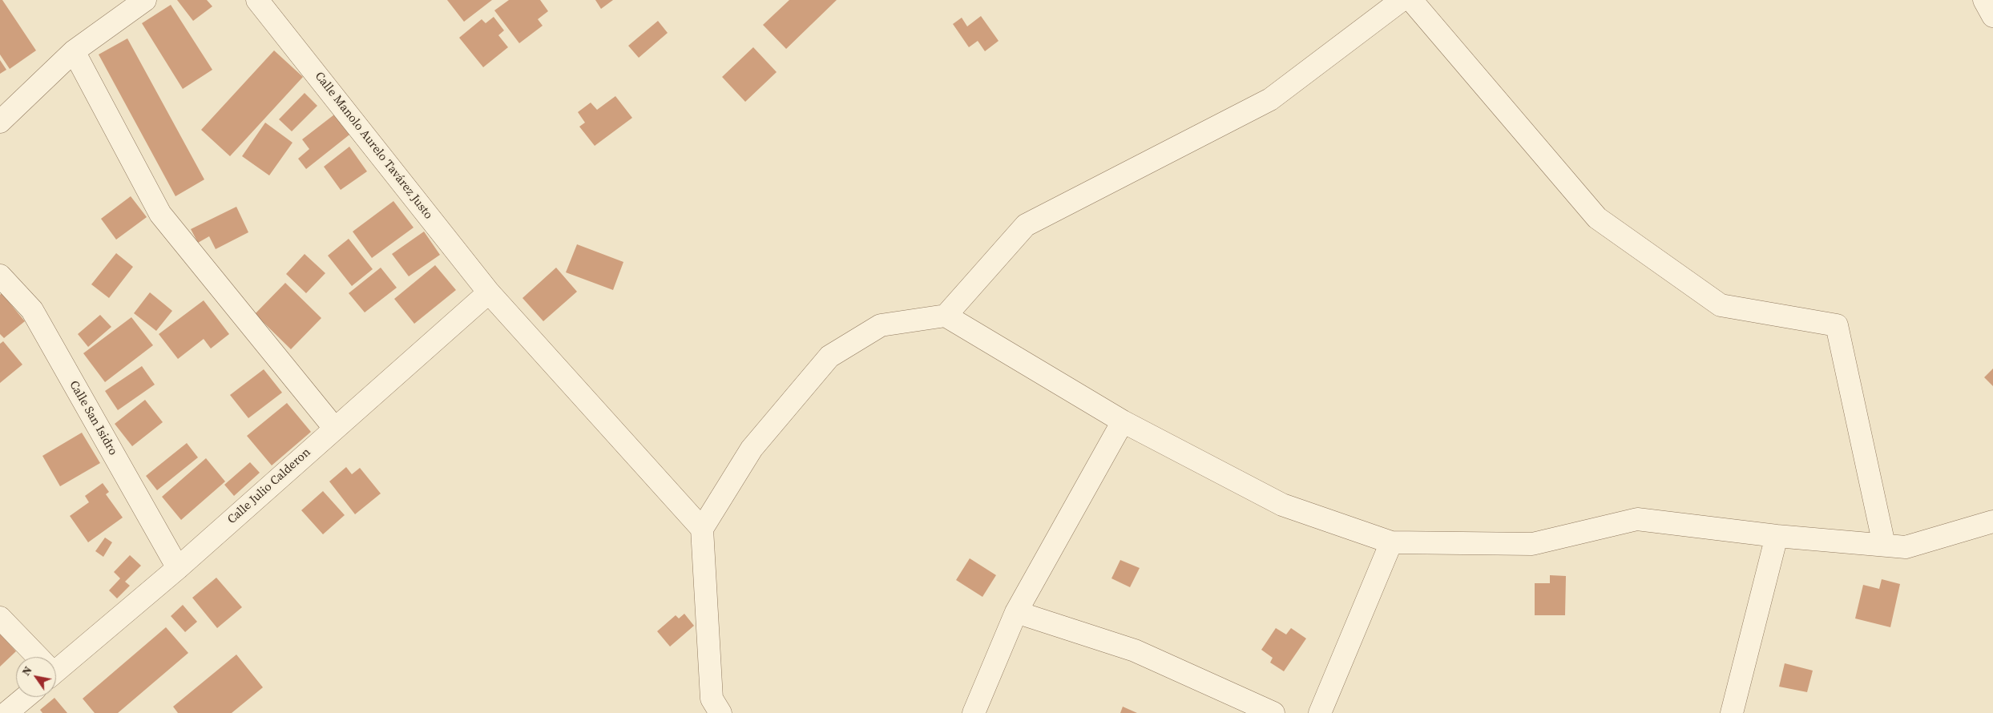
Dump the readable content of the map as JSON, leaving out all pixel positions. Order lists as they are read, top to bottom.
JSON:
{
  "streets": {
    "street": ["Calle Manolo Aurelo Tavárez Justo", "Calle San Isidro", "Calle Julio Calderon"]
  },
  "crossings": [
    ["Calle Manolo Aurelo Tavárez Justo", "Calle Julio Calderon"],
    ["Calle San Isidro", "Calle Julio Calderon"]
  ],
  "north": "top left"
}
